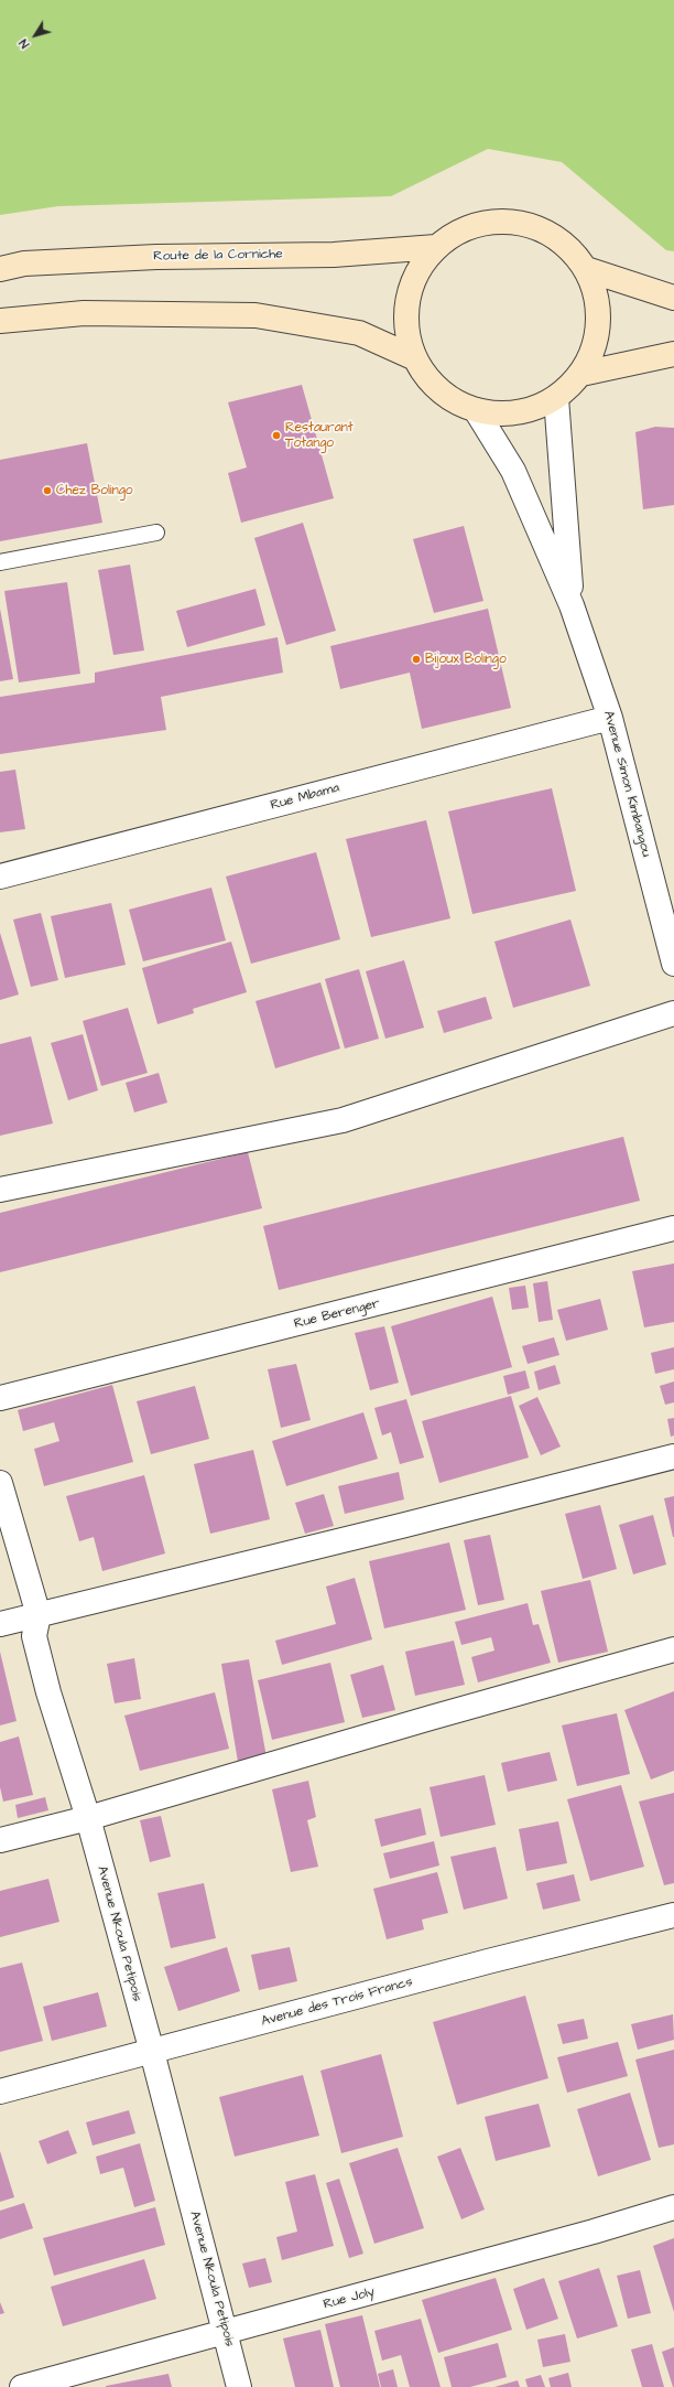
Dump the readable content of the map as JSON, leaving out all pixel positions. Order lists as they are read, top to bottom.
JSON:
{
  "streets": {
    "main road": ["Route de la Corniche"],
    "street": [
      "Avenue Simon Kimbangou",
      "Rue Mbama",
      "Rue Berenger",
      "Avenue Nkoula Petipois",
      "Avenue des Trois Francs",
      "Rue Joly"
    ]
  },
  "crossings": [
    ["Avenue Simon Kimbangou", "Rue Mbama"],
    ["Avenue Nkoula Petipois", "Avenue des Trois Francs"],
    ["Avenue Nkoula Petipois", "Rue Joly"]
  ],
  "places": ["Restaurant Totango", "Chez Bolingo", "Bijoux Bolingo"],
  "north": "bottom left"
}
